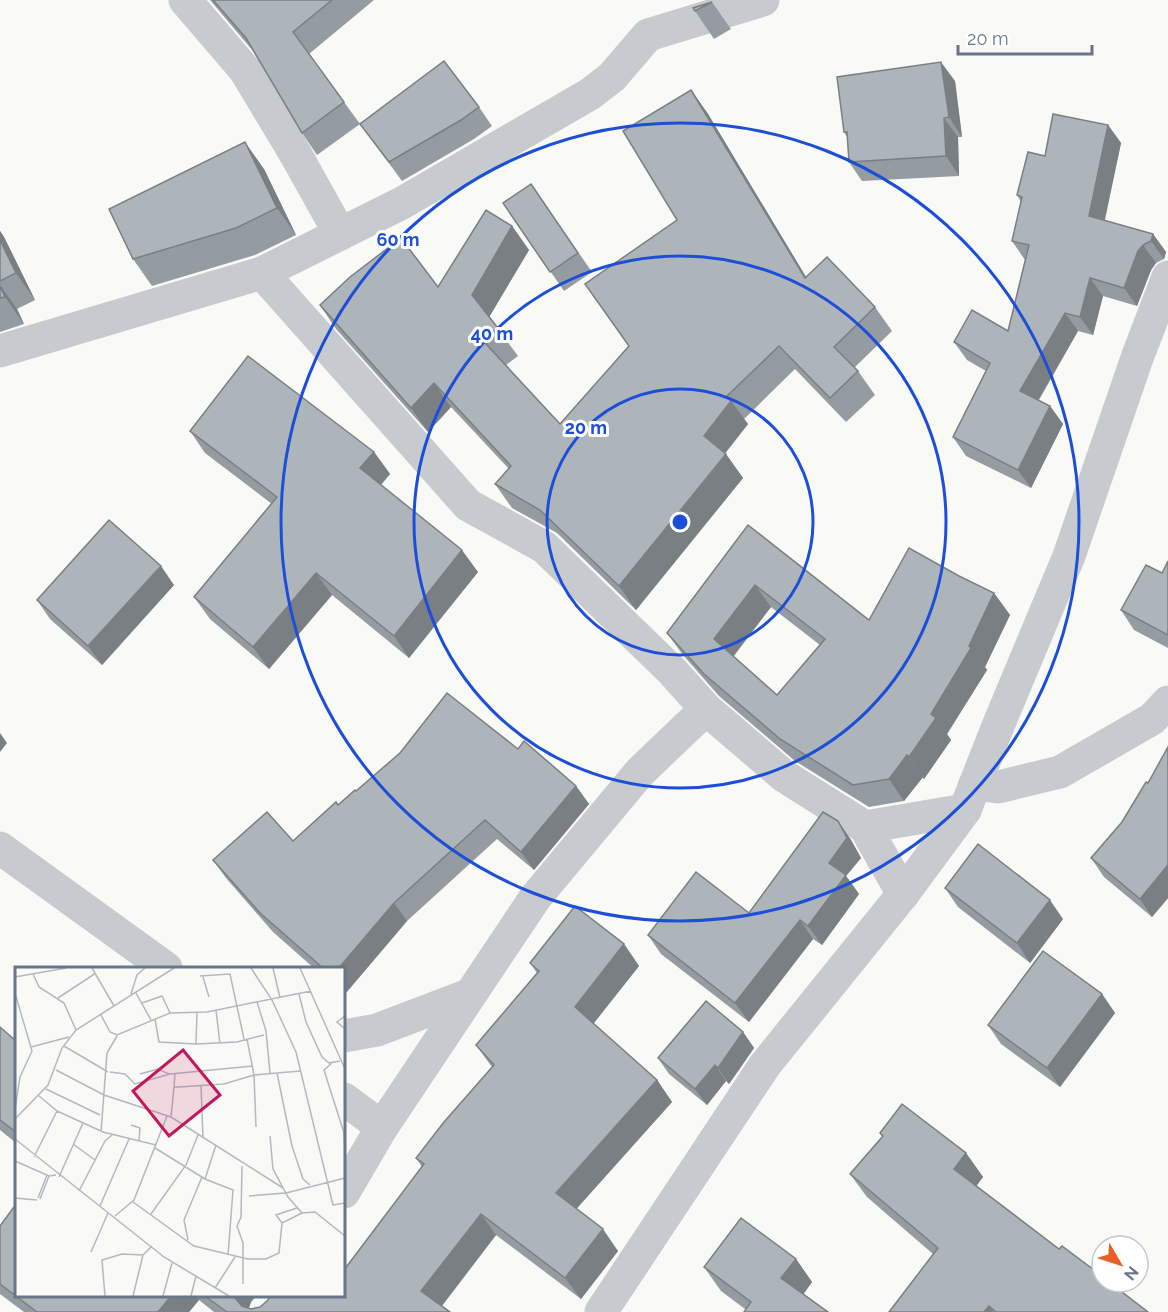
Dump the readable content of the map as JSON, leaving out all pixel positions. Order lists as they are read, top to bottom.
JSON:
{
  "scale_bar": "20 m",
  "north": "bottom right",
  "rings": ["60 m", "40 m", "20 m"]
}
